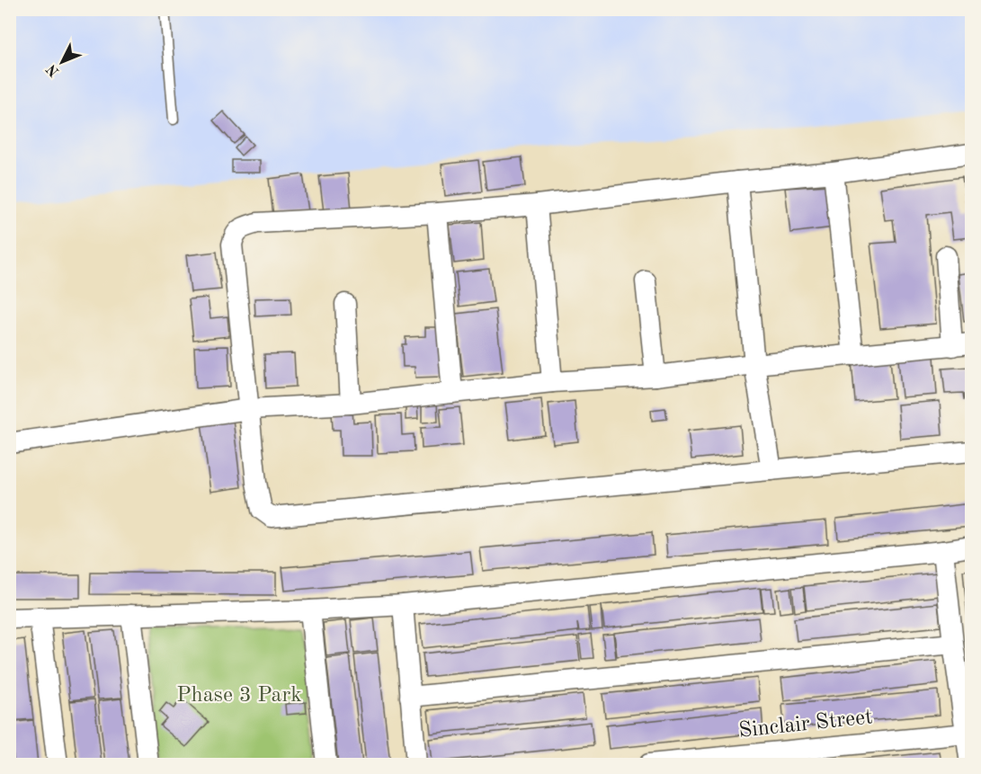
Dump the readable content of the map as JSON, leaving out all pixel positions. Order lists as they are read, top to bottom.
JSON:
{
  "streets": {
    "street": ["Sinclair Street"]
  },
  "parks": ["Phase 3 Park"],
  "north": "bottom left"
}
